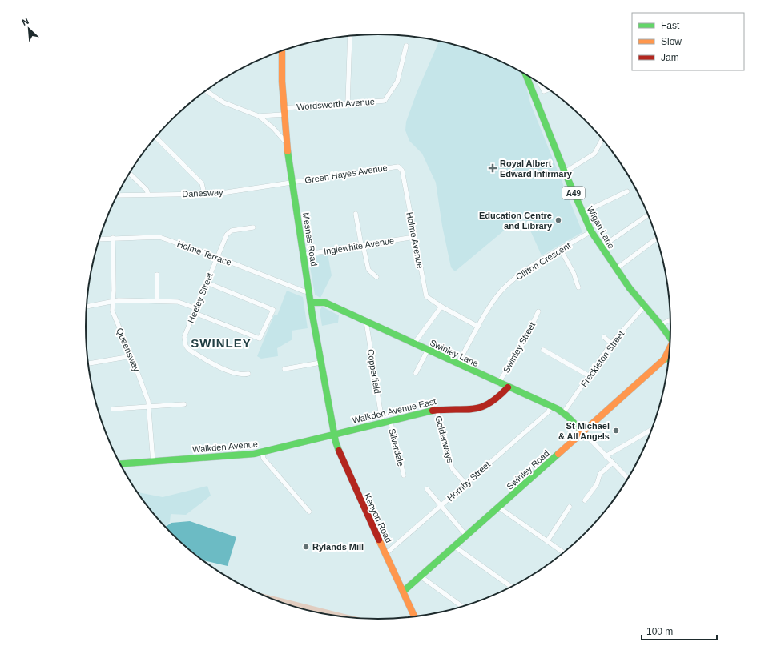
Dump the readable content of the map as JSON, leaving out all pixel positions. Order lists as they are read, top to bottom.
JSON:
{
  "streets": {
    "main road": [
      "A49",
      "Wigan Lane",
      "Mesnes Road",
      "Swinley Lane",
      "Walkden Avenue East",
      "Walkden Avenue",
      "Swinley Road",
      "Kenyon Road"
    ],
    "street": [
      "Wordsworth Avenue",
      "Green Hayes Avenue",
      "Danesway",
      "Holme Avenue",
      "Inglewhite Avenue",
      "Holme Terrace",
      "Clifton Crescent",
      "Heeley Street",
      "Swinley Street",
      "Queensway",
      "Freckleton Street",
      "Copperfield",
      "Goldenways",
      "Silverdale",
      "Hornby Street"
    ]
  },
  "crossings": [
    ["Wordsworth Avenue", "Mesnes Road"],
    ["Green Hayes Avenue", "Danesway"],
    ["Green Hayes Avenue", "Mesnes Road"],
    ["Green Hayes Avenue", "Holme Avenue"],
    ["Danesway", "Mesnes Road"],
    ["Wigan Lane", "Clifton Crescent"],
    ["Wigan Lane", "Freckleton Street"],
    ["Mesnes Road", "Inglewhite Avenue"],
    ["Mesnes Road", "Holme Terrace"],
    ["Mesnes Road", "Swinley Lane"],
    ["Mesnes Road", "Walkden Avenue East"],
    ["Mesnes Road", "Walkden Avenue"],
    ["Mesnes Road", "Kenyon Road"],
    ["Holme Avenue", "Inglewhite Avenue"],
    ["Holme Avenue", "Clifton Crescent"],
    ["Holme Terrace", "Heeley Street"],
    ["Holme Terrace", "Queensway"],
    ["Clifton Crescent", "Swinley Lane"],
    ["Swinley Street", "Swinley Lane"],
    ["Queensway", "Walkden Avenue"],
    ["Swinley Lane", "Freckleton Street"],
    ["Swinley Lane", "Copperfield"],
    ["Swinley Lane", "Walkden Avenue East"],
    ["Swinley Lane", "Swinley Road"],
    ["Swinley Lane", "Hornby Street"],
    ["Copperfield", "Walkden Avenue East"],
    ["Walkden Avenue East", "Goldenways"],
    ["Walkden Avenue East", "Walkden Avenue"],
    ["Walkden Avenue East", "Silverdale"],
    ["Walkden Avenue East", "Kenyon Road"],
    ["Goldenways", "Hornby Street"],
    ["Walkden Avenue", "Kenyon Road"],
    ["Swinley Road", "Kenyon Road"],
    ["Hornby Street", "Kenyon Road"]
  ],
  "districts": ["SWINLEY"],
  "places": {
    "health": ["Royal Albert Edward Infirmary"],
    "other": ["Education Centre and Library", "St Michael & All Angels", "Rylands Mill"]
  },
  "legend": ["Fast", "Slow", "Jam"],
  "scale_bar": "100 m",
  "north": "top left"
}
